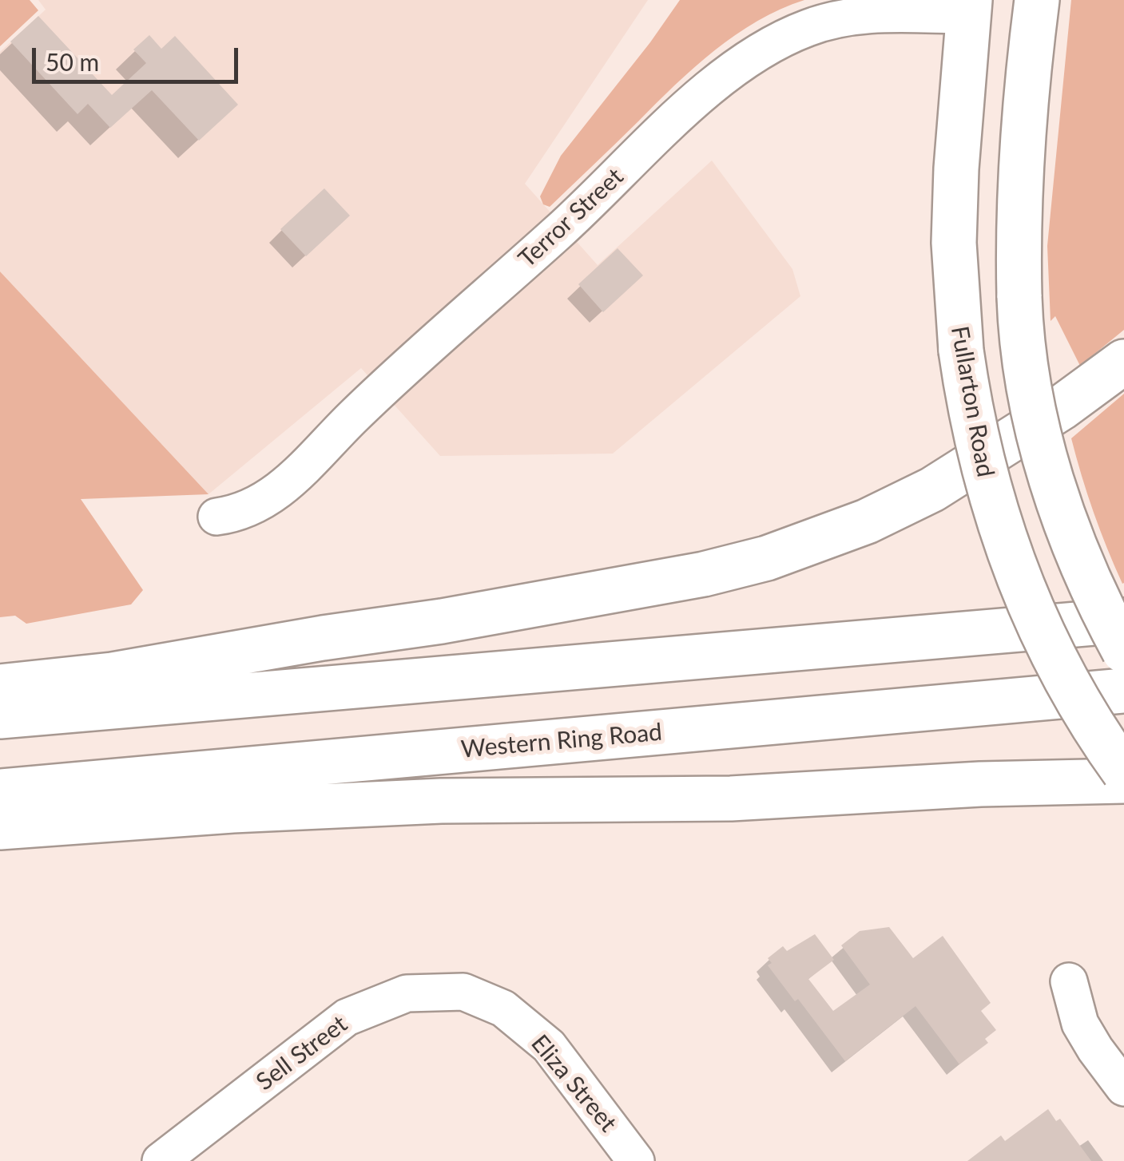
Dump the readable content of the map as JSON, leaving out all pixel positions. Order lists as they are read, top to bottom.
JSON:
{
  "streets": {
    "main road": ["Fullarton Road", "Western Ring Road"],
    "street": ["Terror Street", "Sell Street", "Eliza Street"]
  },
  "crossings": [
    ["Terror Street", "Fullarton Road"],
    ["Sell Street", "Eliza Street"]
  ],
  "scale_bar": "50 m"
}
